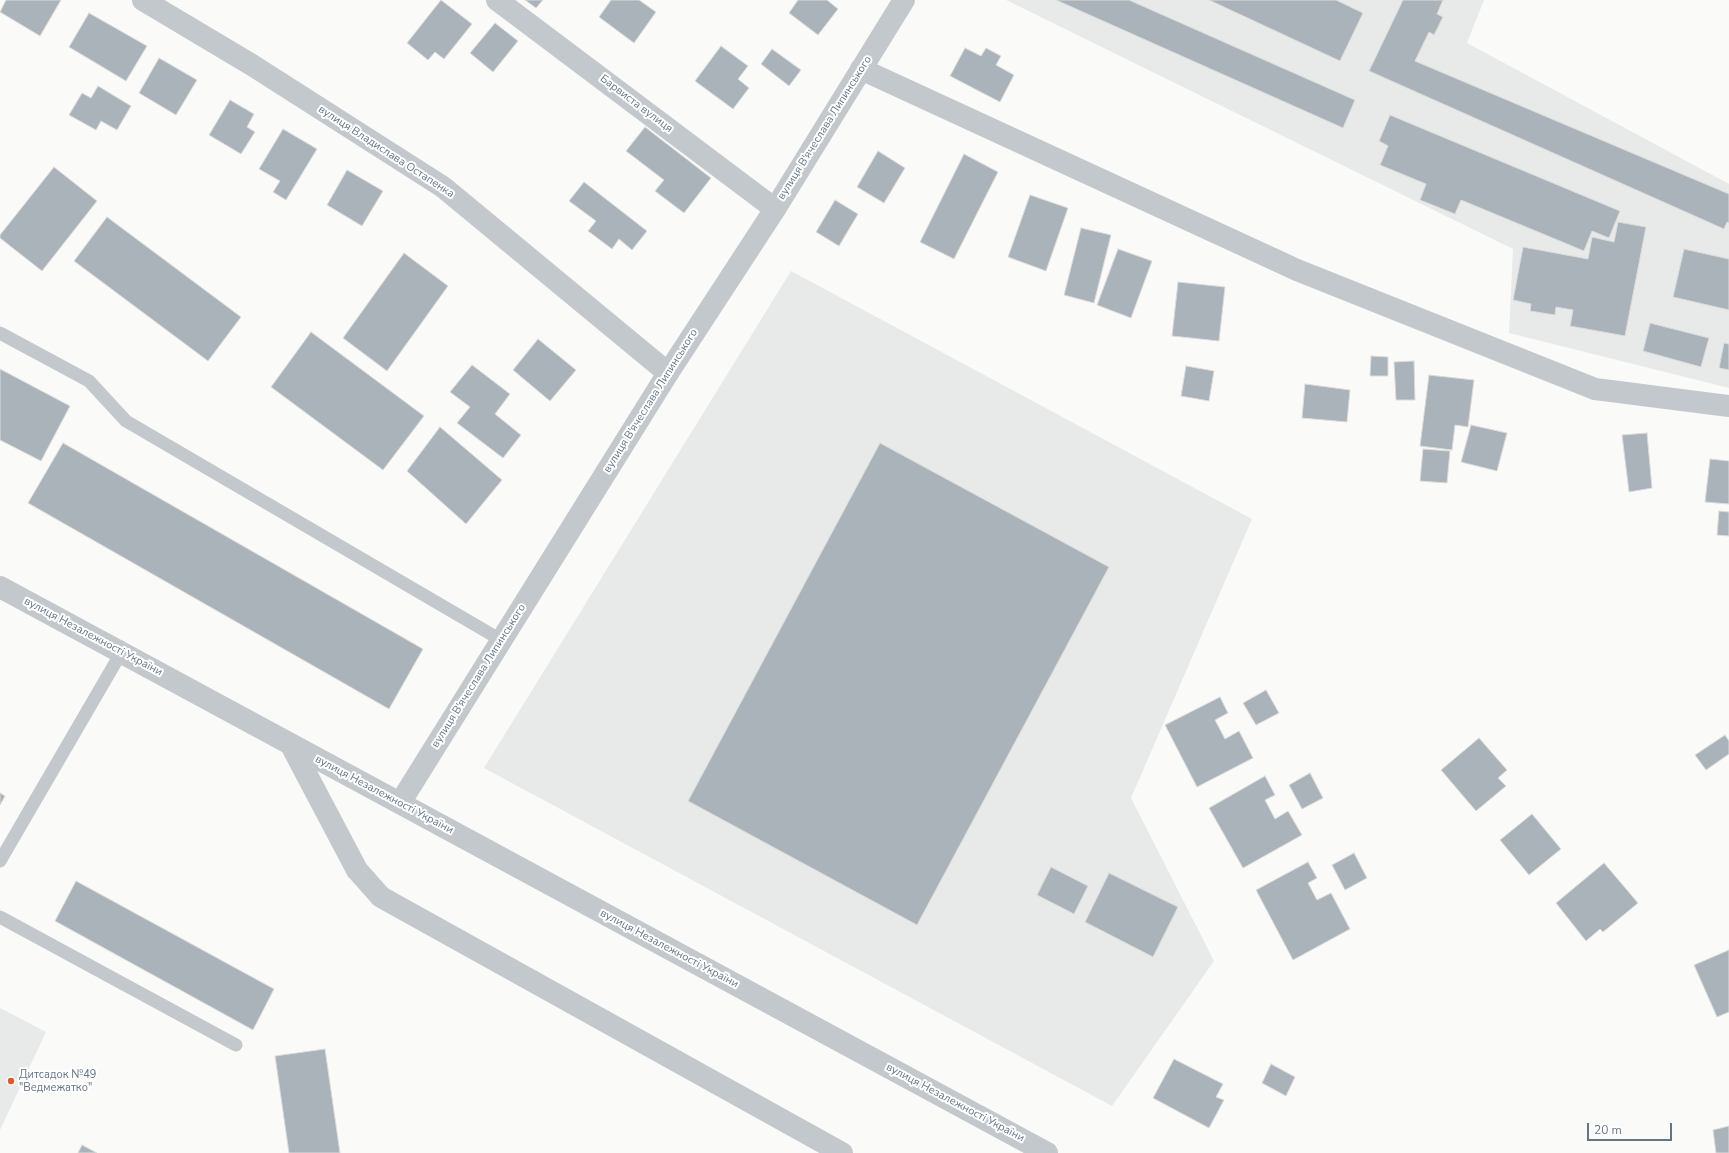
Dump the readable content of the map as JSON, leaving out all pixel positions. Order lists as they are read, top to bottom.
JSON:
{
  "streets": {
    "street": [
      "Барвиста вулиця",
      "вулиця В'ячеслава Липинського",
      "вулиця Владислава Остапенка",
      "вулиця Незалежності України"
    ]
  },
  "crossings": [
    ["Барвиста вулиця", "вулиця В'ячеслава Липинського"],
    ["вулиця В'ячеслава Липинського", "вулиця Владислава Остапенка"],
    ["вулиця В'ячеслава Липинського", "вулиця Незалежності України"]
  ],
  "places": ["Дитсадок №49 \"Ведмежатко\""],
  "scale_bar": "20 m"
}
